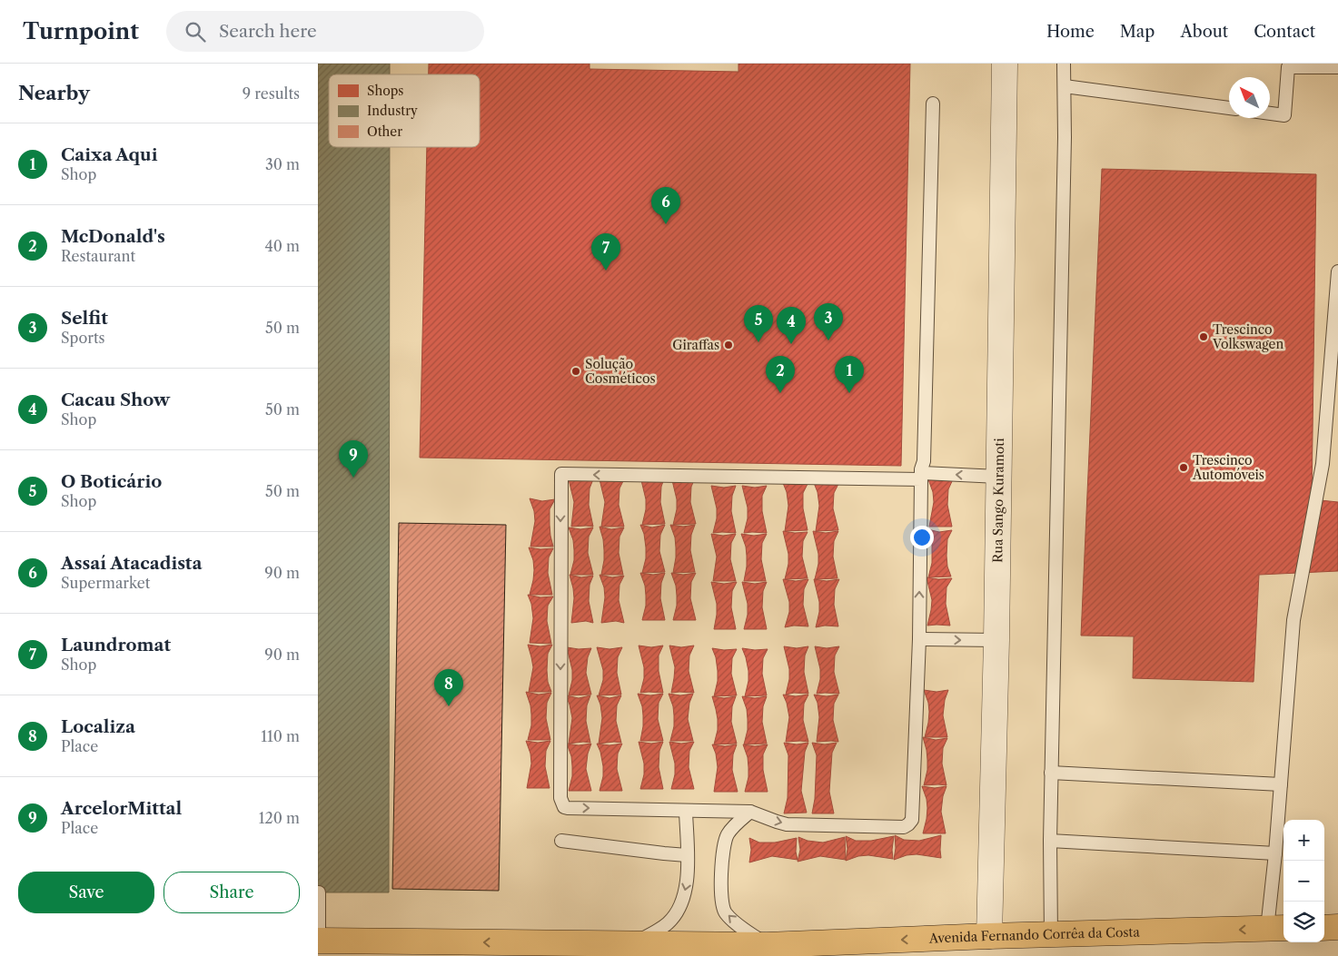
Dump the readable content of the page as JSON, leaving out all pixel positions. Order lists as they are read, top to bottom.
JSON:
{
  "streets": {
    "highway": ["Avenida Fernando Corrêa da Costa"],
    "street": ["Rua Sango Kuramoti"]
  },
  "crossings": [
    ["Rua Sango Kuramoti", "Avenida Fernando Corrêa da Costa"]
  ],
  "one_way": ["Avenida Fernando Corrêa da Costa"],
  "places": [
    "Trescinco Volkswagen",
    "Giraffas",
    "Solução Cosméticos",
    "Trescinco Automóveis"
  ],
  "legend": ["Shops", "Industry", "Other"],
  "north": "top left",
  "page": {
    "header": "Turnpoint",
    "search": "Search here",
    "nav": [
      "Home",
      "Map",
      "About",
      "Contact"
    ],
    "heading": ["Nearby", "9 results"],
    "list": [
      {
        "mark": "1",
        "name": "Caixa Aqui",
        "note": "Shop",
        "value": "30 m"
      },
      {
        "mark": "2",
        "name": "McDonald's",
        "note": "Restaurant",
        "value": "40 m"
      },
      {
        "mark": "3",
        "name": "Selfit",
        "note": "Sports",
        "value": "50 m"
      },
      {
        "mark": "4",
        "name": "Cacau Show",
        "note": "Shop",
        "value": "50 m"
      },
      {
        "mark": "5",
        "name": "O Boticário",
        "note": "Shop",
        "value": "50 m"
      },
      {
        "mark": "6",
        "name": "Assaí Atacadista",
        "note": "Supermarket",
        "value": "90 m"
      },
      {
        "mark": "7",
        "name": "Laundromat",
        "note": "Shop",
        "value": "90 m"
      },
      {
        "mark": "8",
        "name": "Localiza",
        "note": "Place",
        "value": "110 m"
      },
      {
        "mark": "9",
        "name": "ArcelorMittal",
        "note": "Place",
        "value": "120 m"
      }
    ],
    "pins": [
      "6",
      "7",
      "3",
      "5",
      "4",
      "1",
      "2",
      "9",
      "8"
    ],
    "map_buttons": ["+", "−"],
    "buttons": ["Save", "Share"]
  }
}
